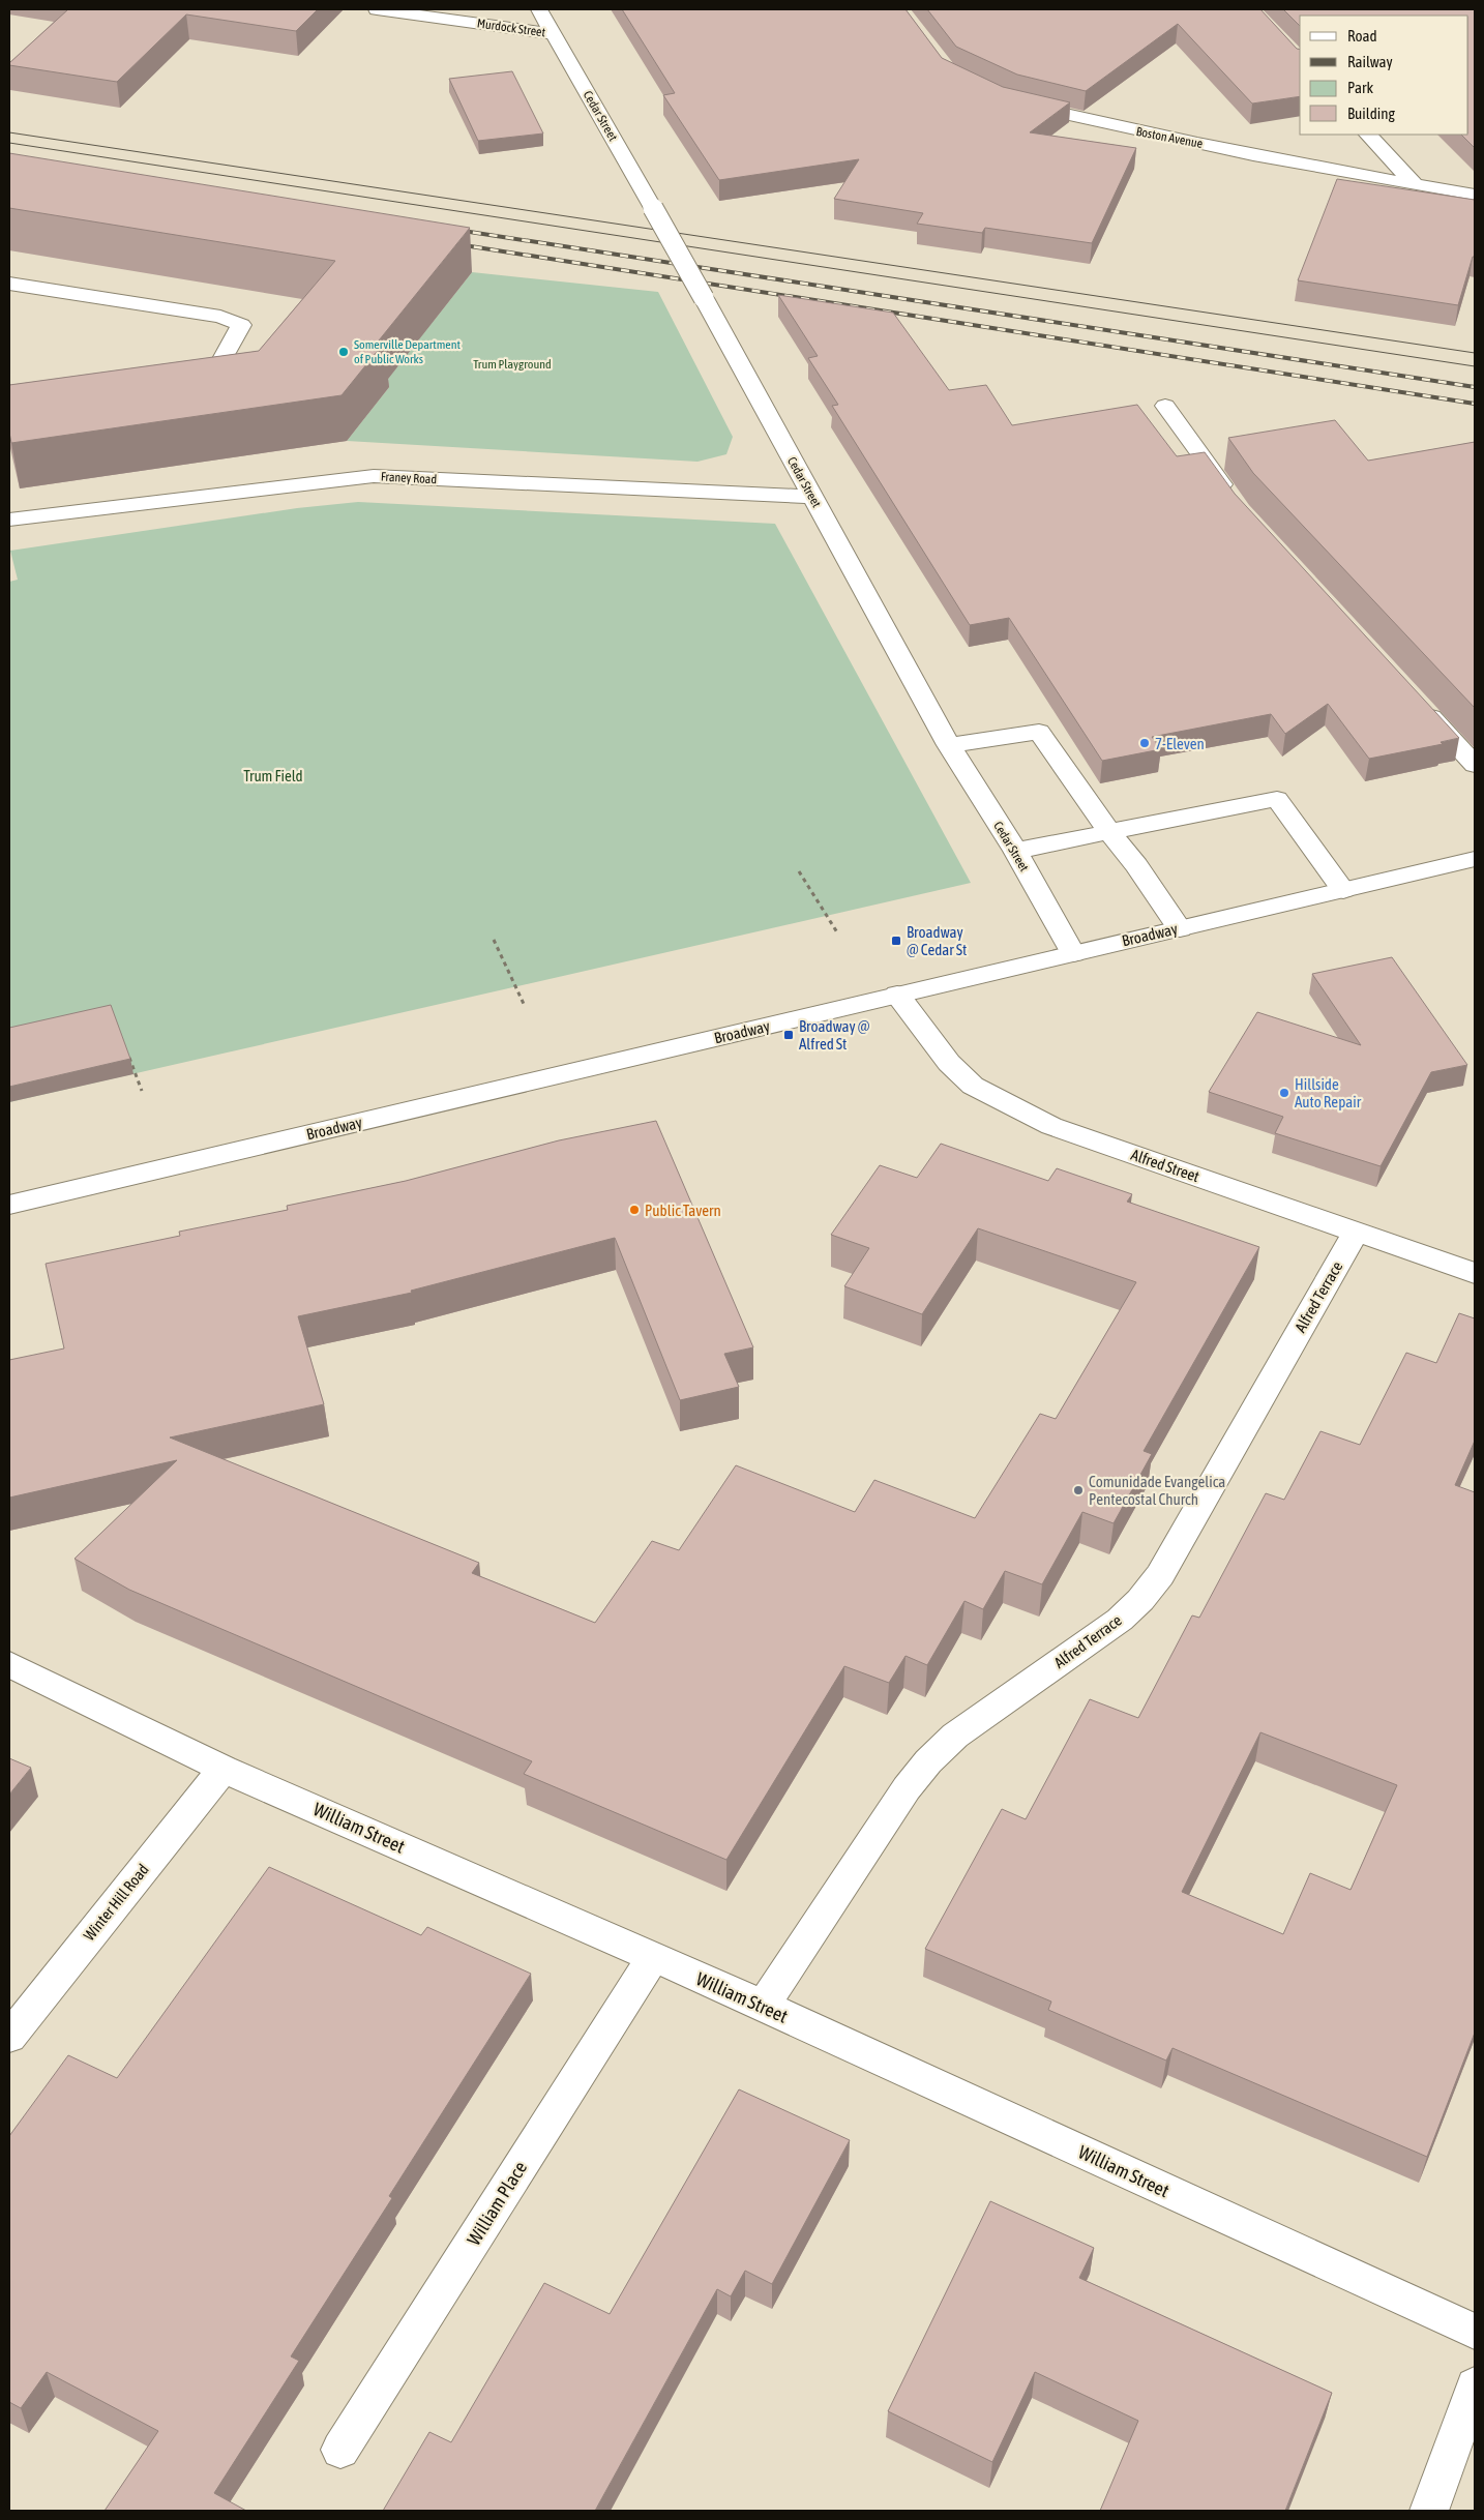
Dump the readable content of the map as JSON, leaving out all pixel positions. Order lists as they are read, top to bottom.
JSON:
{
  "streets": {
    "street": [
      "Murdock Street",
      "Cedar Street",
      "Boston Avenue",
      "Franey Road",
      "Broadway",
      "Alfred Street",
      "Alfred Terrace",
      "William Street",
      "Winter Hill Road",
      "William Place"
    ]
  },
  "crossings": [
    ["Murdock Street", "Cedar Street"],
    ["Cedar Street", "Franey Road"],
    ["Cedar Street", "Broadway"],
    ["Broadway", "Alfred Street"],
    ["Alfred Street", "Alfred Terrace"],
    ["Alfred Terrace", "William Street"],
    ["William Street", "Winter Hill Road"],
    ["William Street", "William Place"]
  ],
  "parks": ["Trum Playground", "Trum Field"],
  "places": {
    "other": [
      "Somerville Department of Public Works",
      "7-Eleven",
      "Hillside Auto Repair",
      "Public Tavern",
      "Comunidade Evangelica Pentecostal Church"
    ],
    "transit": ["Broadway @ Cedar St", "Broadway @ Alfred St"]
  },
  "legend": [
    "Road",
    "Railway",
    "Park",
    "Building"
  ]
}
